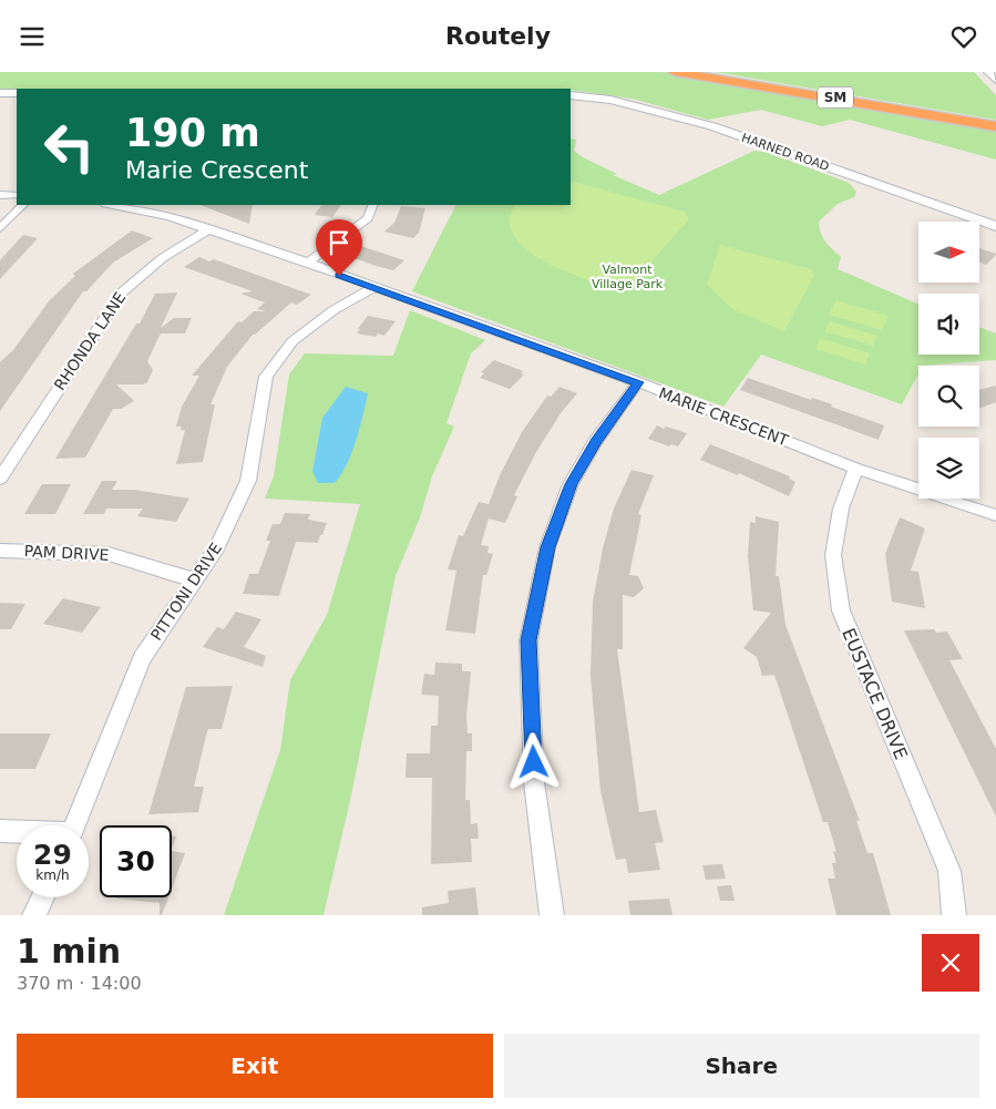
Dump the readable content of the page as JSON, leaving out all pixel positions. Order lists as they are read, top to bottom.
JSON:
{
  "streets": {
    "highway": ["SM"],
    "main road": ["HARNED ROAD"],
    "street": [
      "RHONDA LANE",
      "MARIE CRESCENT",
      "PAM DRIVE",
      "PITTONI DRIVE",
      "EUSTACE DRIVE"
    ]
  },
  "crossings": [
    ["RHONDA LANE", "MARIE CRESCENT"],
    ["MARIE CRESCENT", "PITTONI DRIVE"],
    ["MARIE CRESCENT", "EUSTACE DRIVE"],
    ["PAM DRIVE", "PITTONI DRIVE"]
  ],
  "parks": ["Valmont Village Park"],
  "north": "right",
  "page": {
    "header": "Routely",
    "turn": ["190 m", "Marie Crescent"],
    "speed": "29 km/h",
    "limit": "30",
    "heading": ["1 min", "370 m · 14:00"],
    "buttons": ["Exit", "Share"]
  }
}
